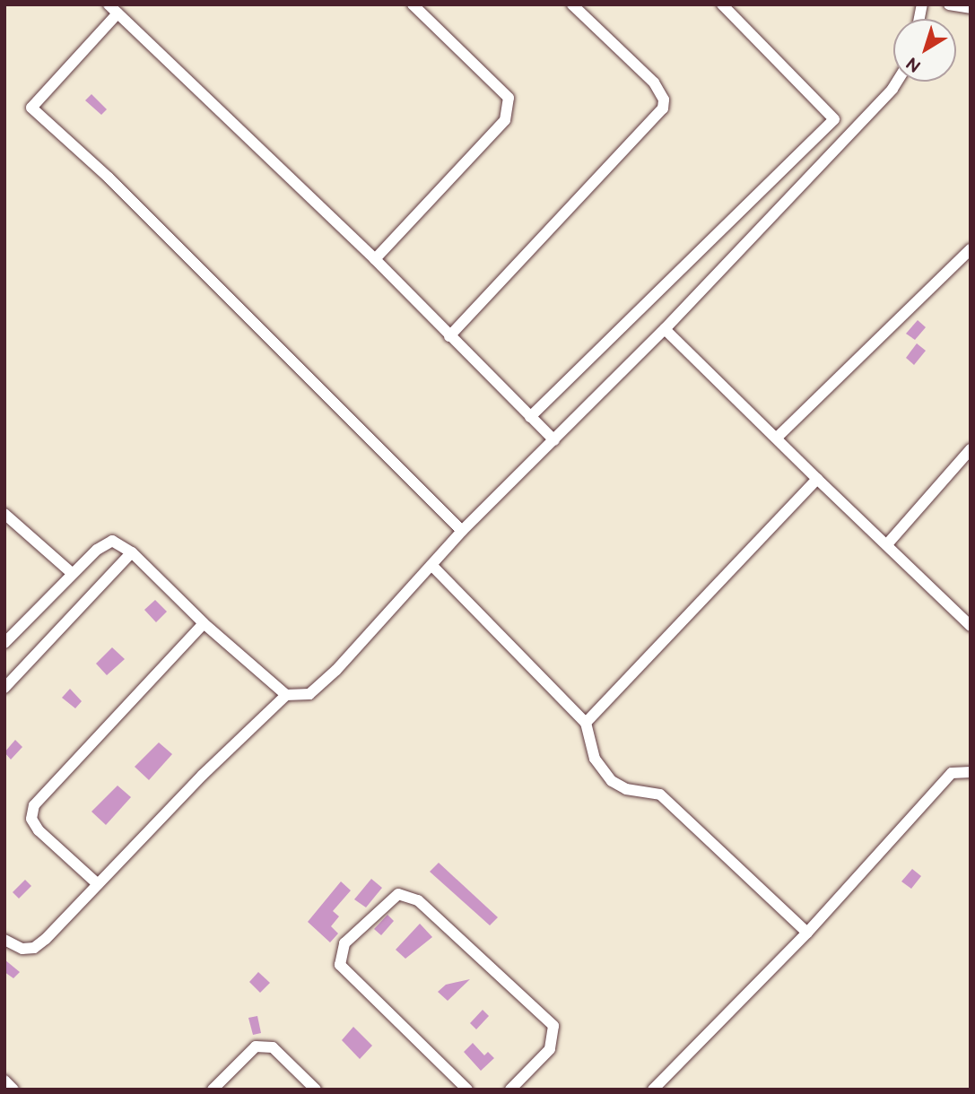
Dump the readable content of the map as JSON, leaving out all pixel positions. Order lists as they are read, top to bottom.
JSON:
{
  "north": "bottom left"
}
